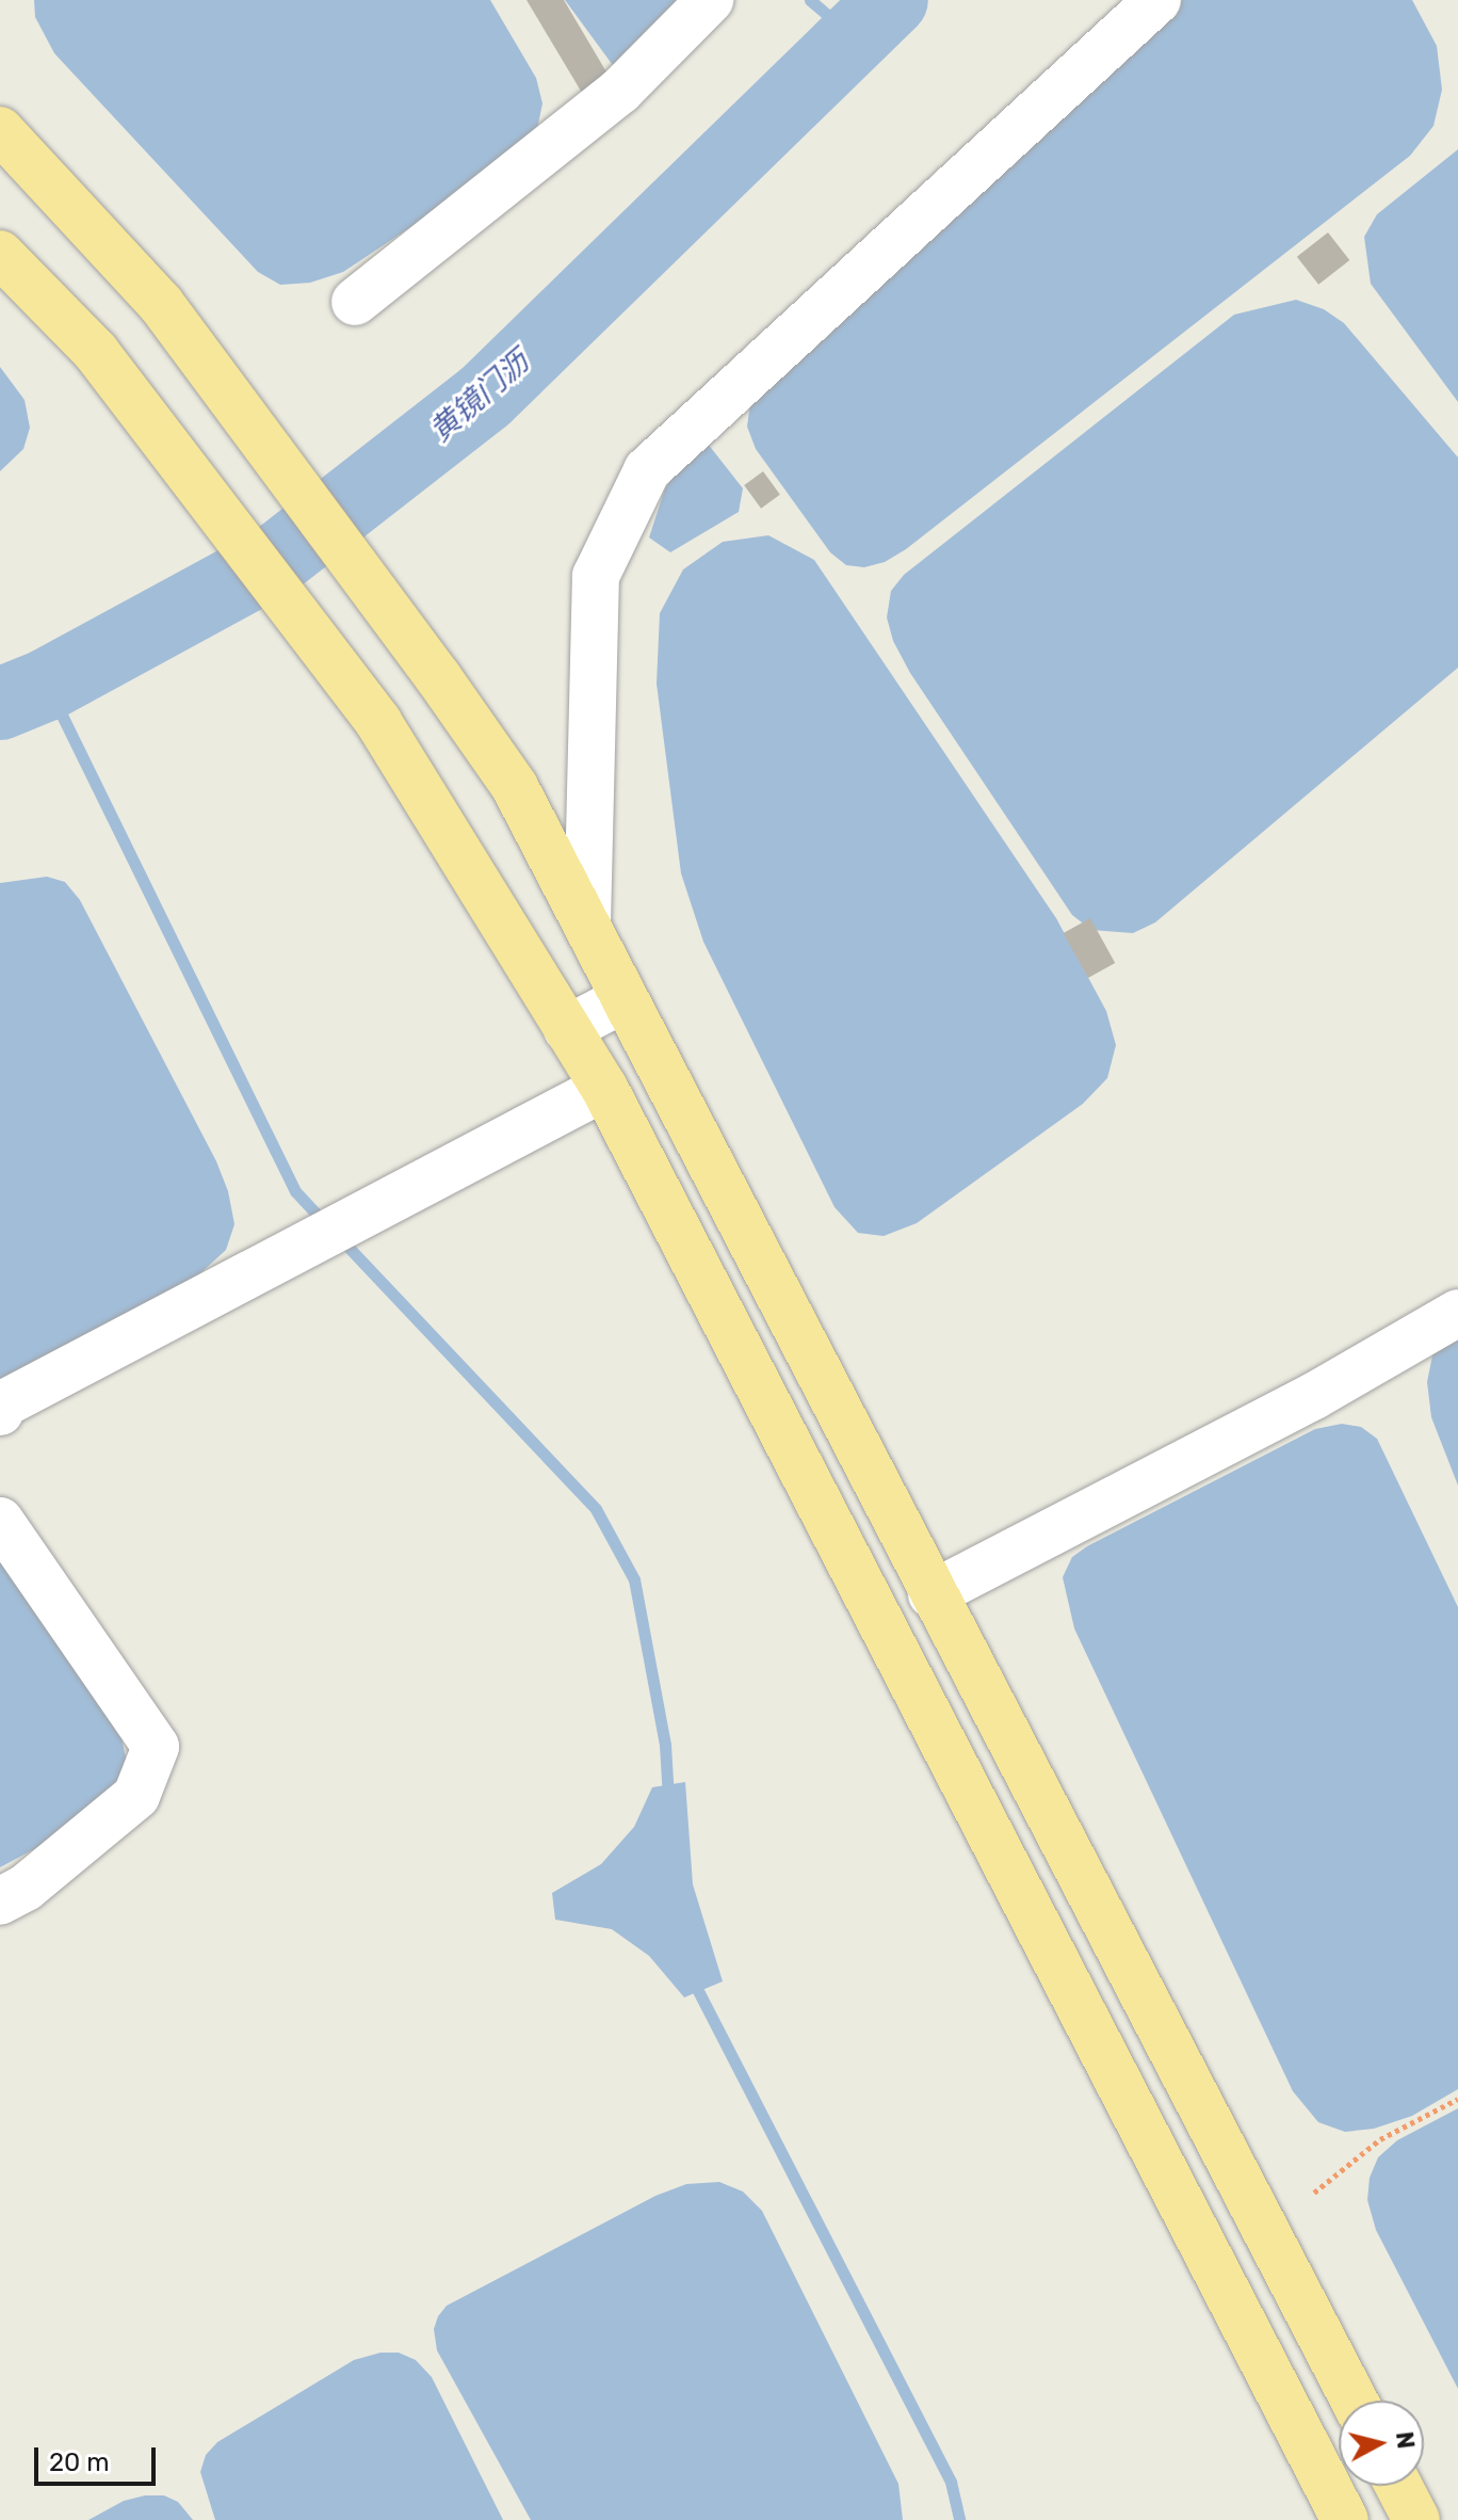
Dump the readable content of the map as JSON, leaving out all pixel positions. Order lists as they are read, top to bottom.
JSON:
{
  "water": ["黄镜门沥"],
  "scale_bar": "20 m",
  "north": "right"
}
